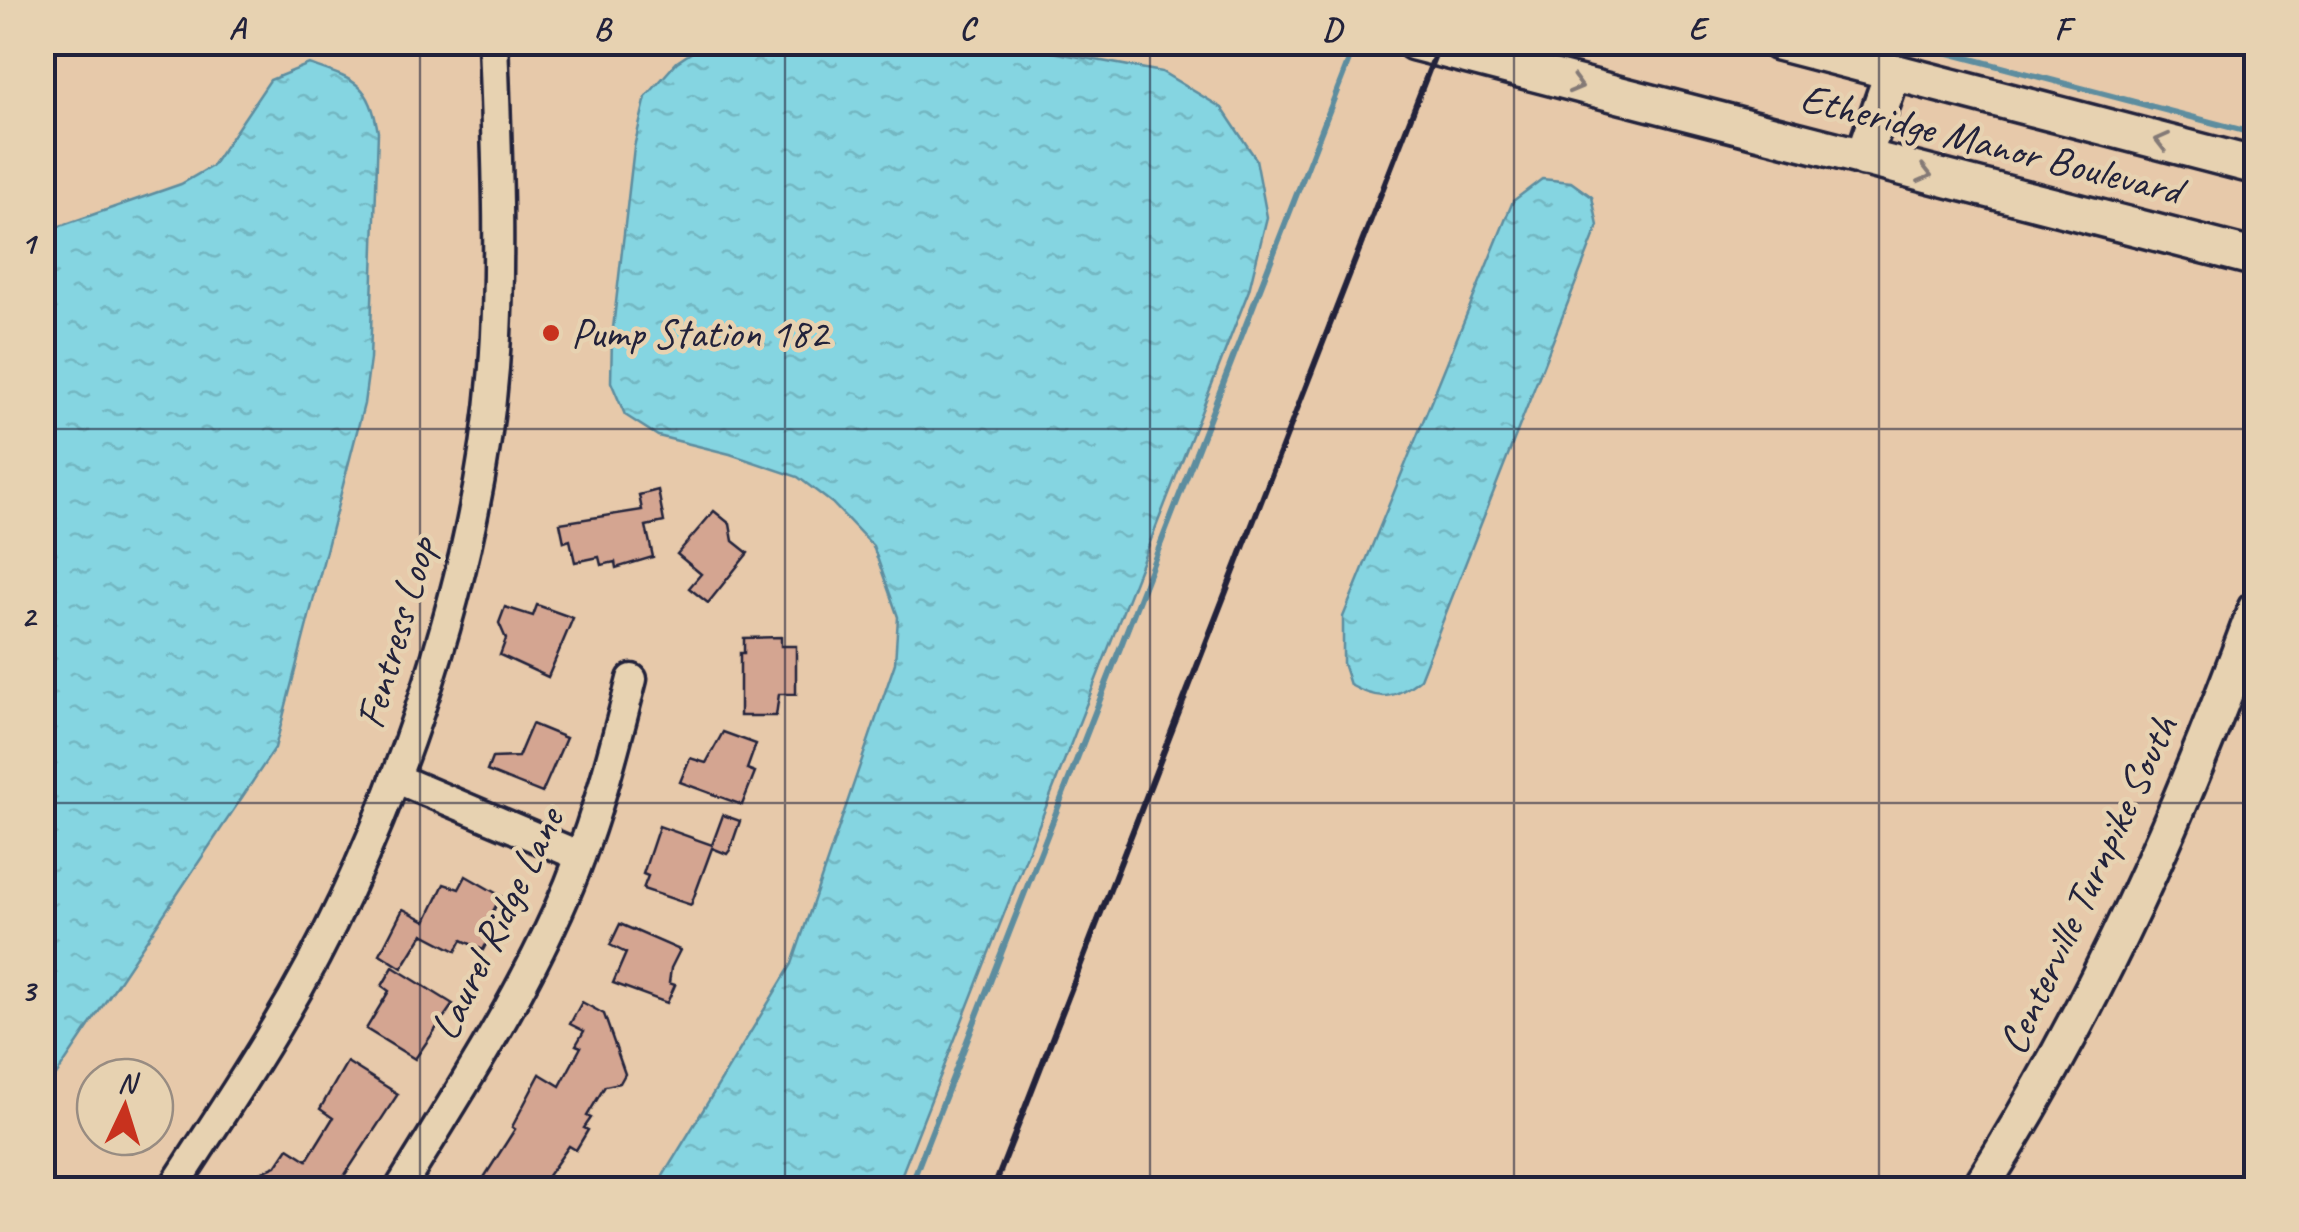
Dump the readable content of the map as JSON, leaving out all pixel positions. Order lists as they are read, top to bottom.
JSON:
{
  "streets": {
    "main road": ["Etheridge Manor Boulevard", "Centerville Turnpike South"],
    "street": ["Fentress Loop", "Laurel Ridge Lane"]
  },
  "places": ["Pump Station 182"],
  "north": "top",
  "grid": {
    "columns": [
      "A",
      "B",
      "C",
      "D",
      "E",
      "F"
    ],
    "rows": ["1", "2", "3"]
  }
}
